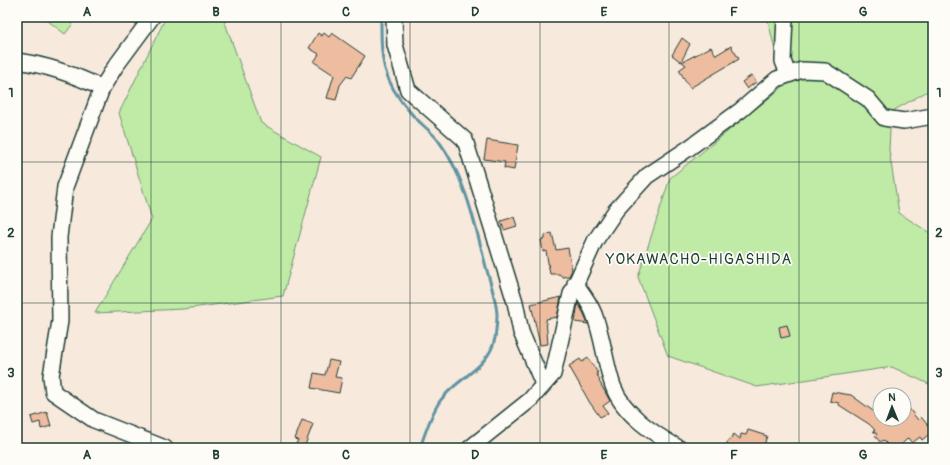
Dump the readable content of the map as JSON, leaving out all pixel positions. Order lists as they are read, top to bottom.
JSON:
{
  "districts": ["YOKAWACHO-HIGASHIDA"],
  "north": "top",
  "grid": {
    "columns": [
      "A",
      "B",
      "C",
      "D",
      "E",
      "F",
      "G"
    ],
    "rows": ["1", "2", "3"]
  }
}
